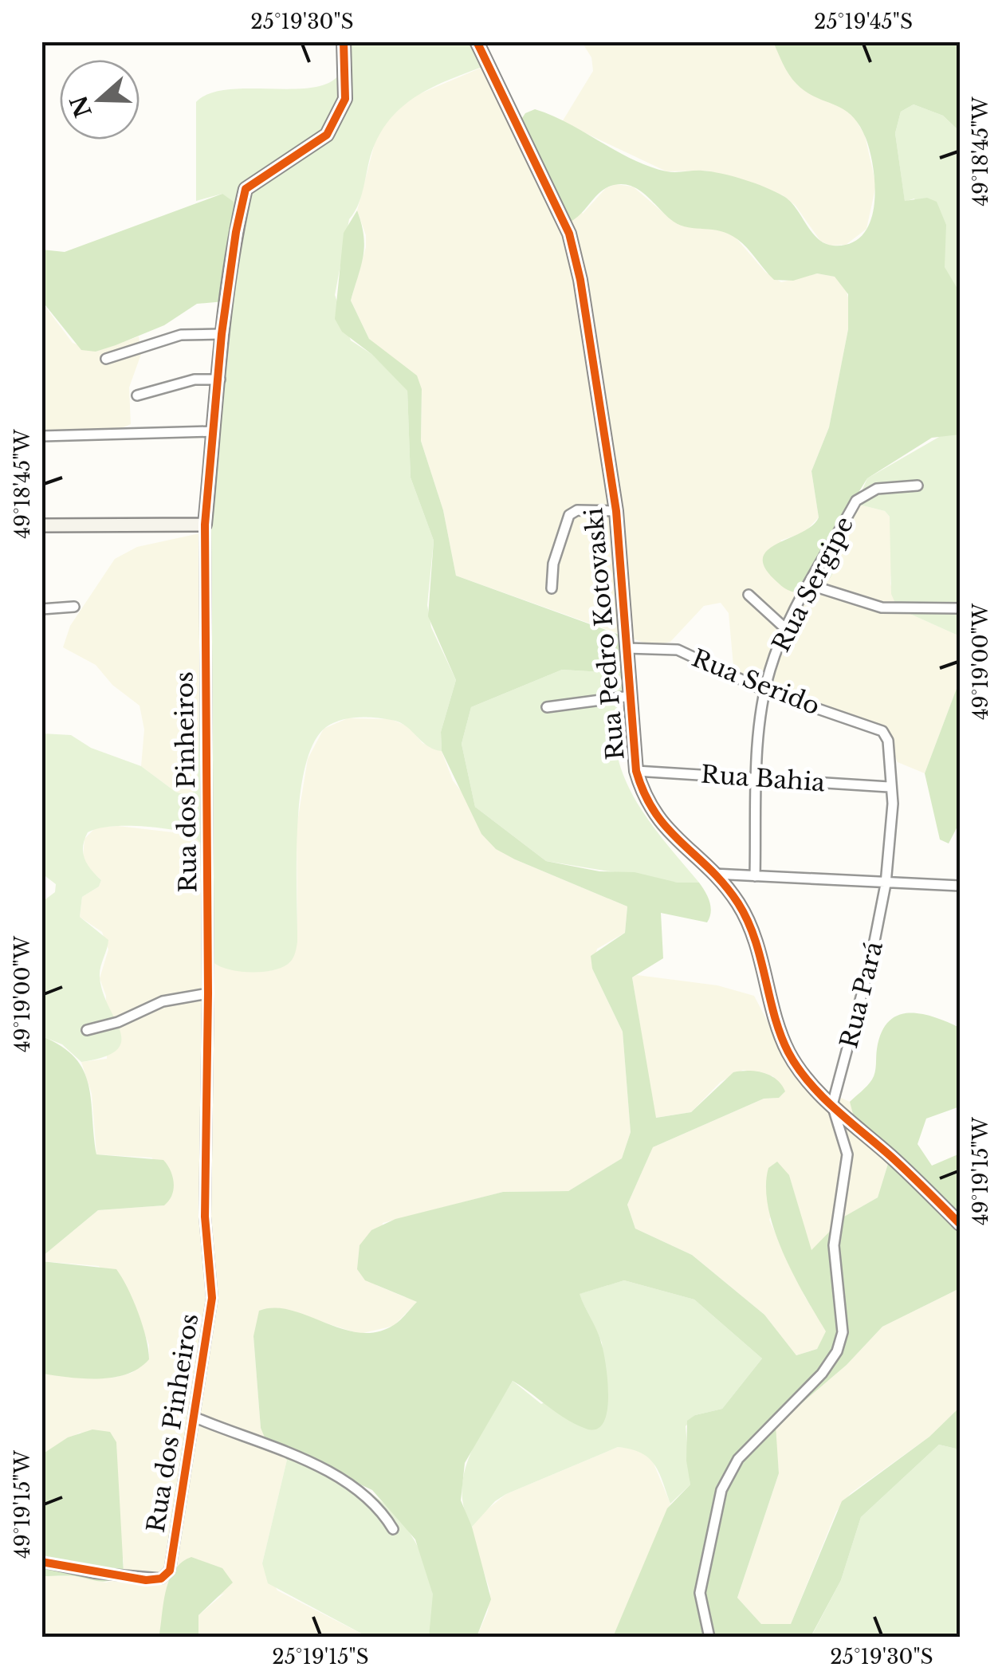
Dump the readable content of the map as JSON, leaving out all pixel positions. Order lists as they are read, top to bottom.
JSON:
{
  "streets": {
    "street": [
      "Rua Sergipe",
      "Rua Pedro Kotovaski",
      "Rua Serido",
      "Rua Bahia",
      "Rua dos Pinheiros",
      "Rua Pará"
    ]
  },
  "crossings": [
    ["Rua Sergipe", "Rua Serido"],
    ["Rua Sergipe", "Rua Bahia"],
    ["Rua Pedro Kotovaski", "Rua Serido"],
    ["Rua Pedro Kotovaski", "Rua Bahia"],
    ["Rua Pedro Kotovaski", "Rua Pará"],
    ["Rua Serido", "Rua Bahia"]
  ],
  "north": "left",
  "coordinates": [
    "25°19'30\"S",
    "25°19'45\"S",
    "49°18'45\"W",
    "49°19'00\"W",
    "49°19'15\"W",
    "25°19'15\"S"
  ]
}
